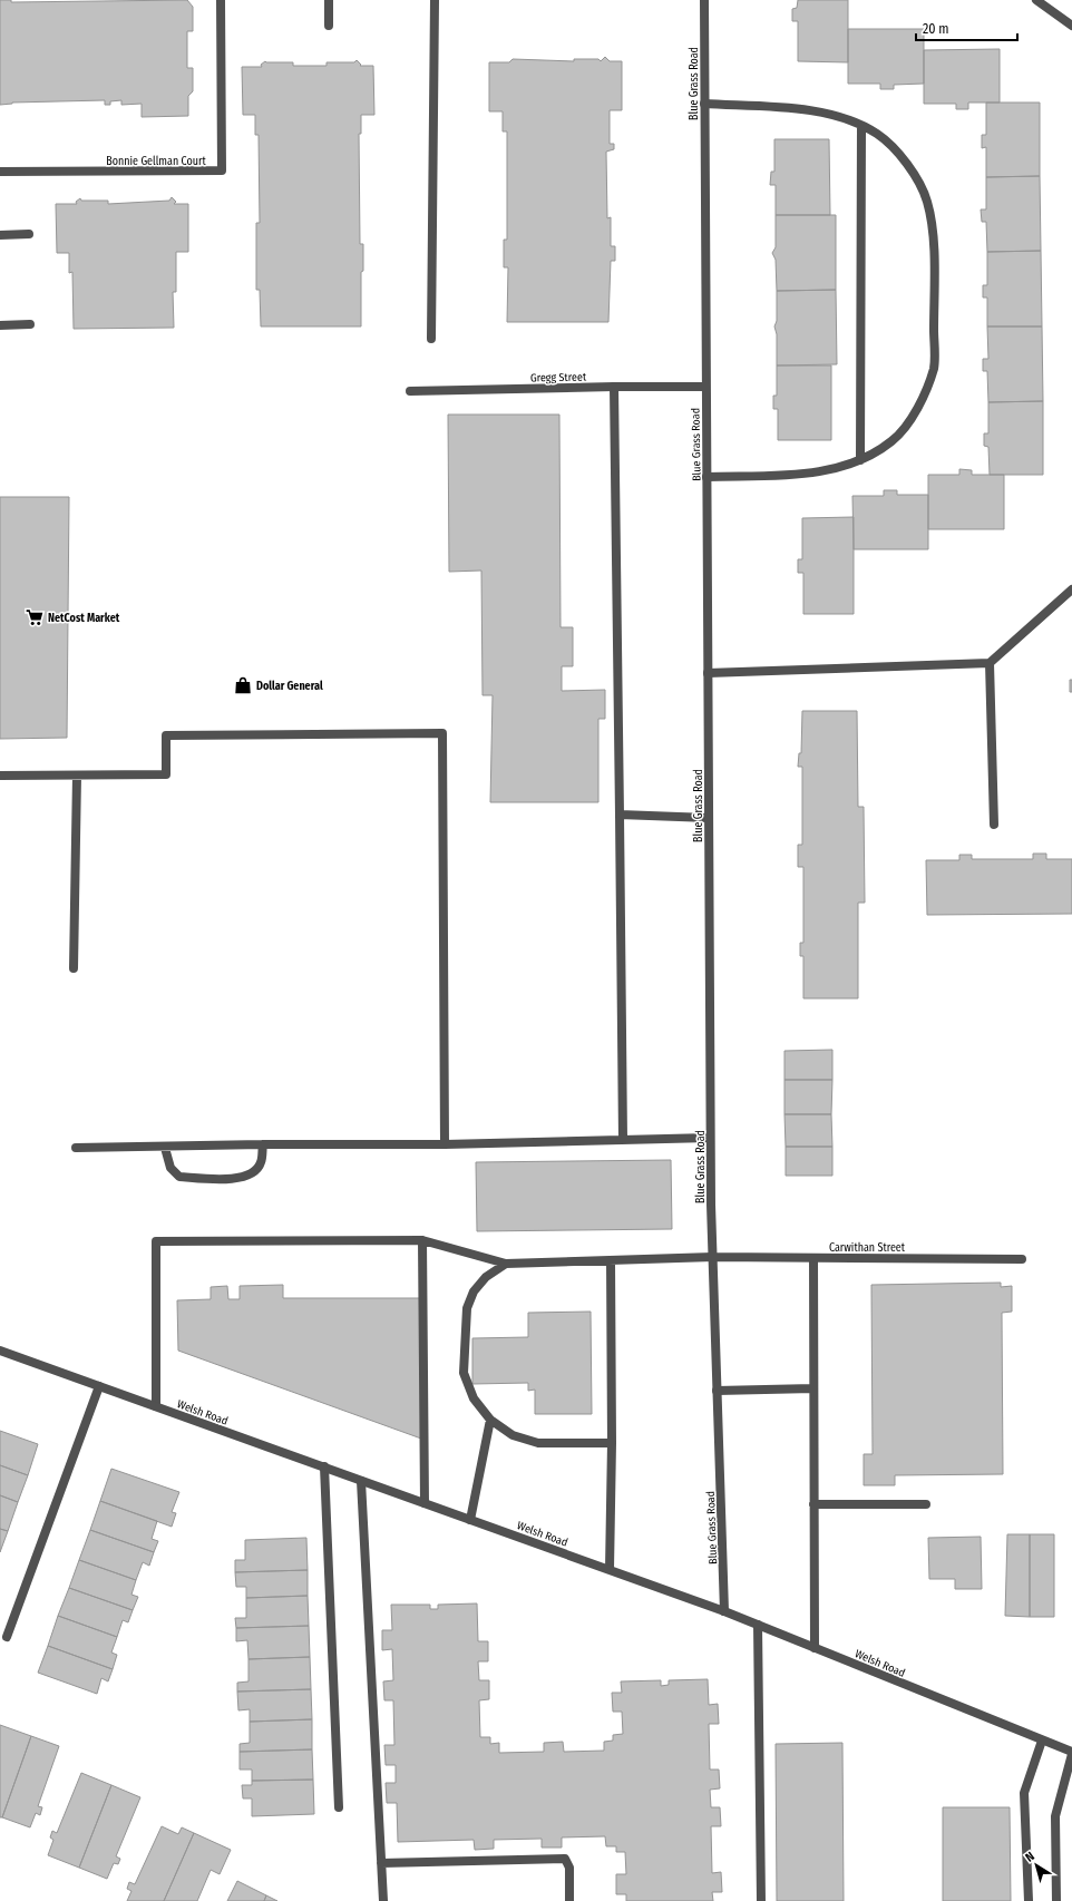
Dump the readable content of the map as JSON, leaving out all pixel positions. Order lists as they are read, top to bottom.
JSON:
{
  "streets": {
    "street": [
      "Blue Grass Road",
      "Bonnie Gellman Court",
      "Gregg Street",
      "Carwithan Street",
      "Welsh Road"
    ]
  },
  "crossings": [
    ["Blue Grass Road", "Gregg Street"],
    ["Blue Grass Road", "Carwithan Street"],
    ["Blue Grass Road", "Welsh Road"]
  ],
  "places": {
    "supermarket": ["NetCost Market"],
    "shop": ["Dollar General"]
  },
  "scale_bar": "20 m",
  "north": "top left"
}
